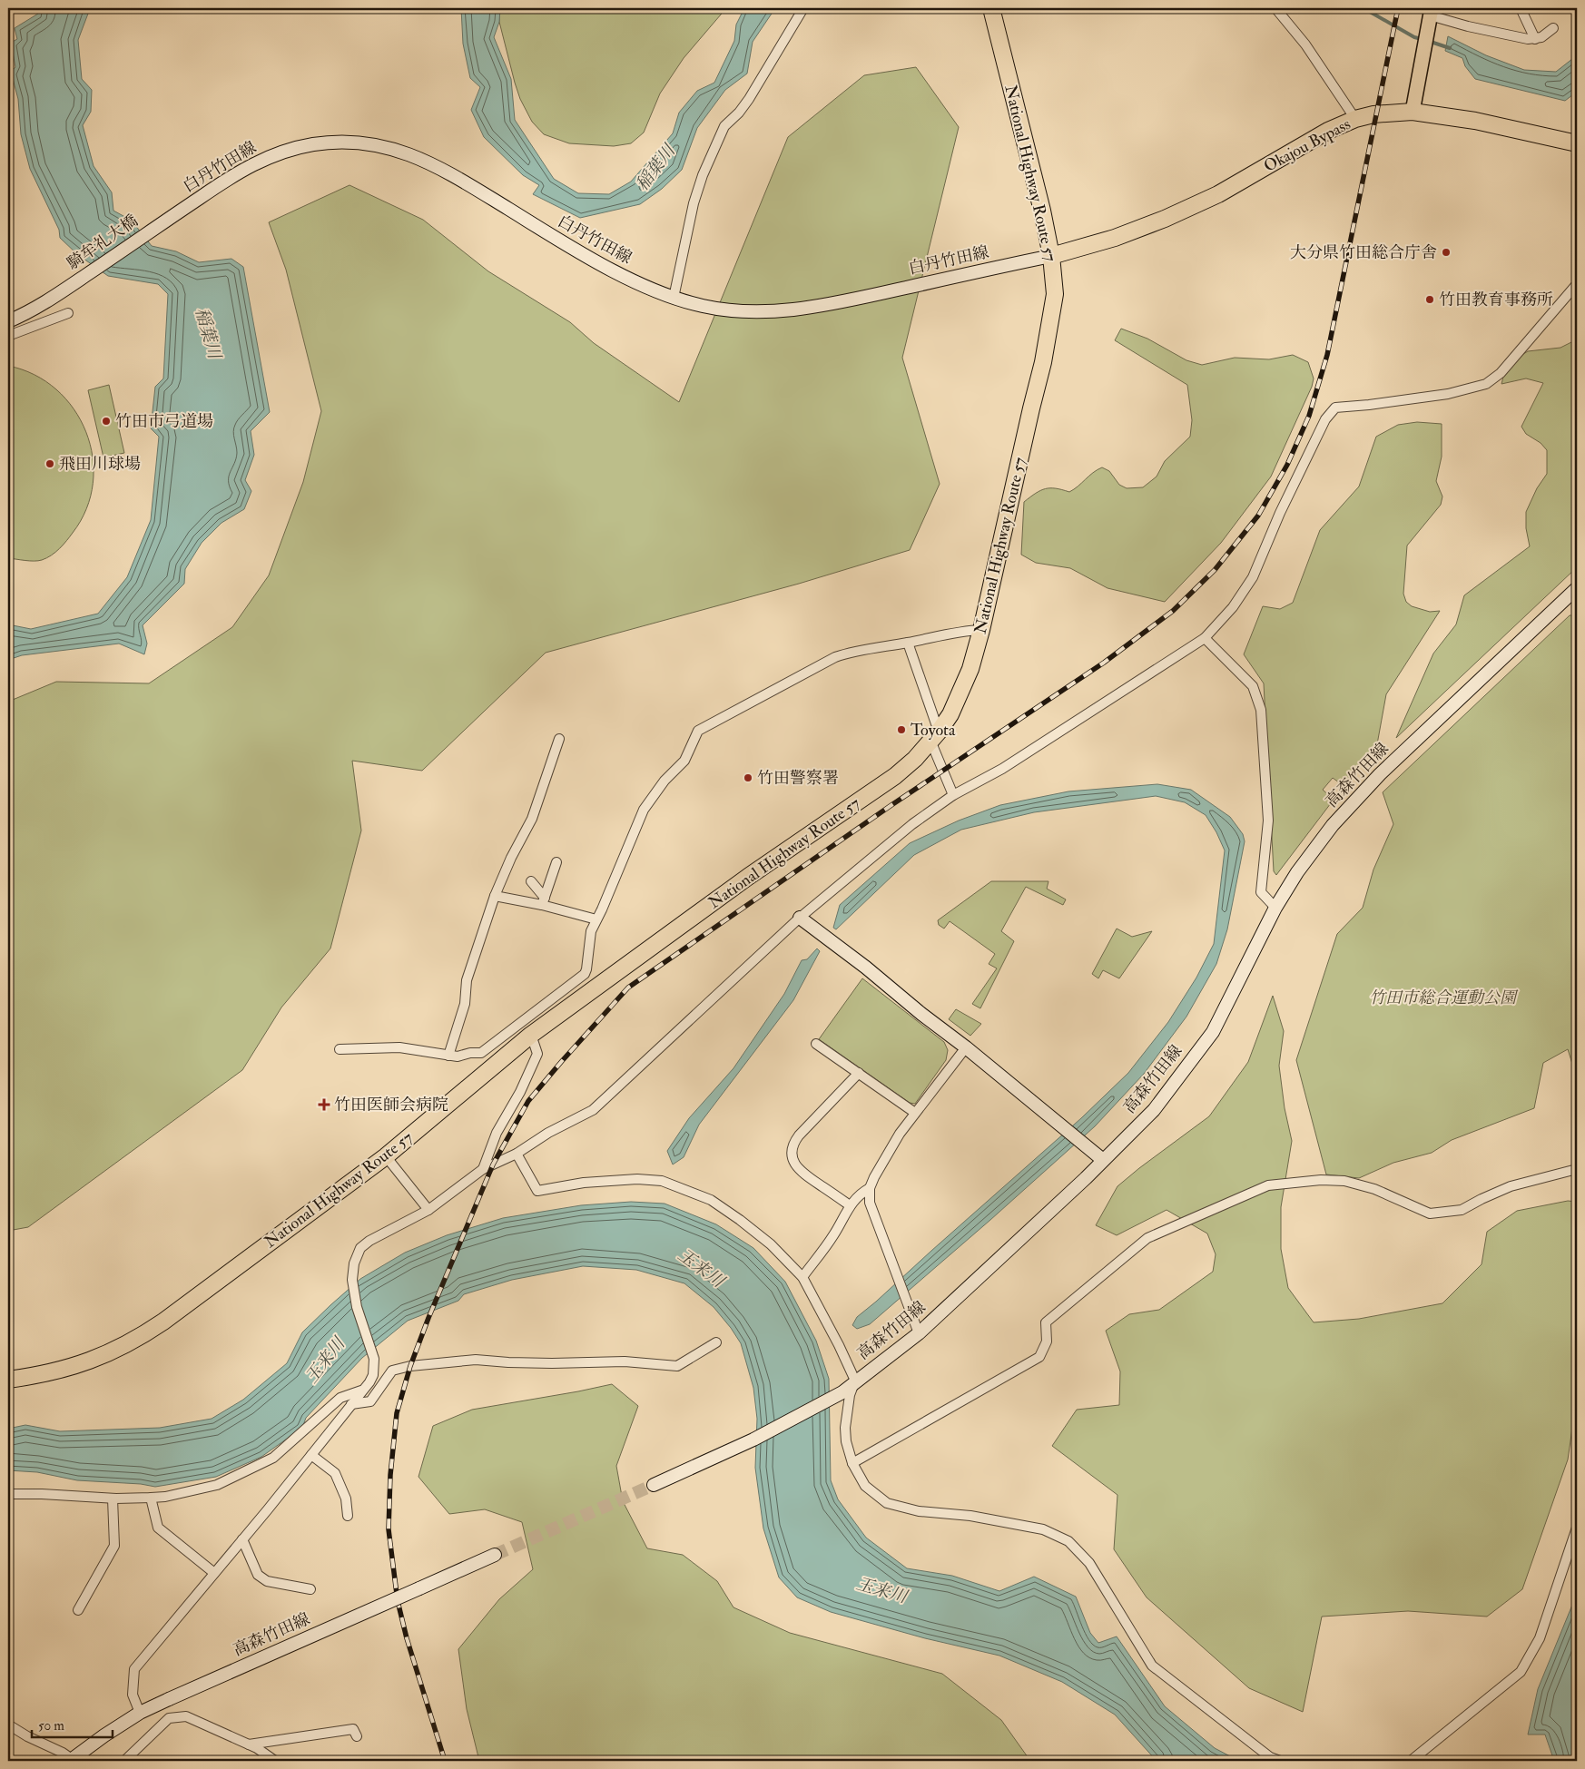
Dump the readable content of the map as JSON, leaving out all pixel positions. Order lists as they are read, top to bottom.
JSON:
{
  "streets": {
    "highway": ["Okajou Bypass", "National Highway Route 57"],
    "main road": ["白丹竹田線", "騎牟礼大橋", "高森竹田線"]
  },
  "crossings": [
    ["Okajou Bypass", "白丹竹田線"],
    ["Okajou Bypass", "National Highway Route 57"],
    ["白丹竹田線", "National Highway Route 57"],
    ["白丹竹田線", "騎牟礼大橋"]
  ],
  "water": ["稲葉川", "玉来川"],
  "parks": ["竹田市総合運動公園"],
  "places": {
    "other": [
      "大分県竹田総合庁舎",
      "竹田教育事務所",
      "竹田市弓道場",
      "飛田川球場",
      "Toyota",
      "竹田警察署"
    ],
    "health": ["竹田医師会病院"]
  },
  "scale_bar": "50 m"
}
